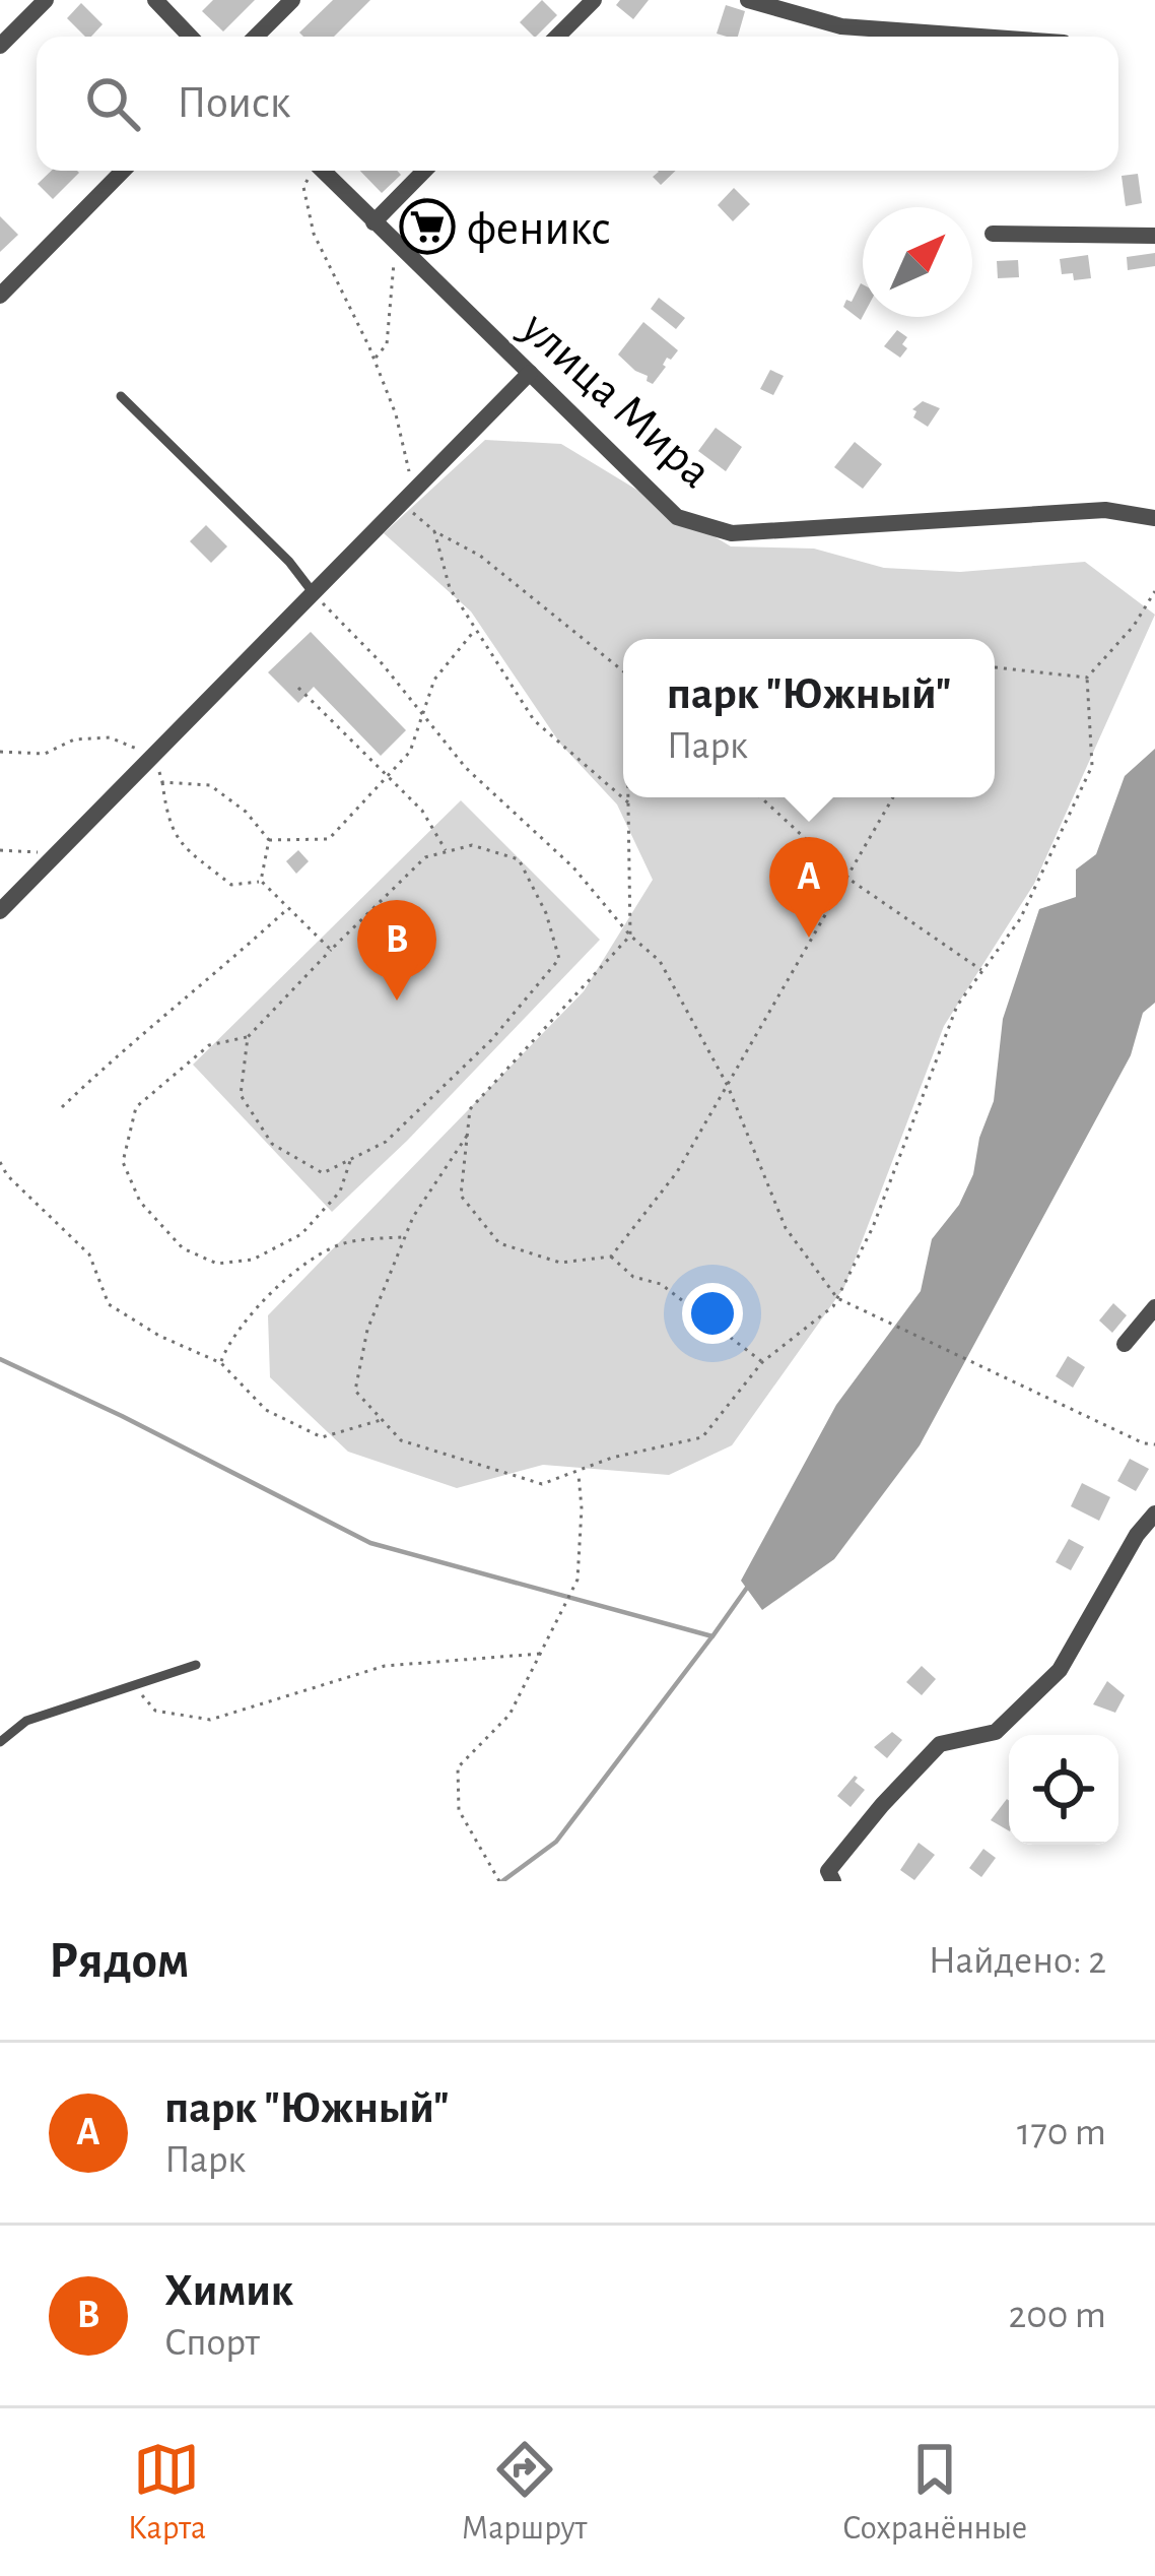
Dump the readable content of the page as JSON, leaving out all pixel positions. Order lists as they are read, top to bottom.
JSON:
{
  "streets": {
    "street": ["улица Мира"]
  },
  "places": {
    "supermarket": ["феникс"]
  },
  "north": "top right",
  "page": {
    "search": "Поиск",
    "popup": ["парк \"Южный\"", "Парк"],
    "pins": ["A", "B"],
    "heading": ["Рядом", "Найдено: 2"],
    "list": [
      {
        "mark": "A",
        "name": "парк \"Южный\"",
        "note": "Парк",
        "value": "170 m"
      },
      {
        "mark": "B",
        "name": "Химик",
        "note": "Спорт",
        "value": "200 m"
      }
    ],
    "nav": ["Карта", "Маршрут", "Сохранённые"]
  }
}
